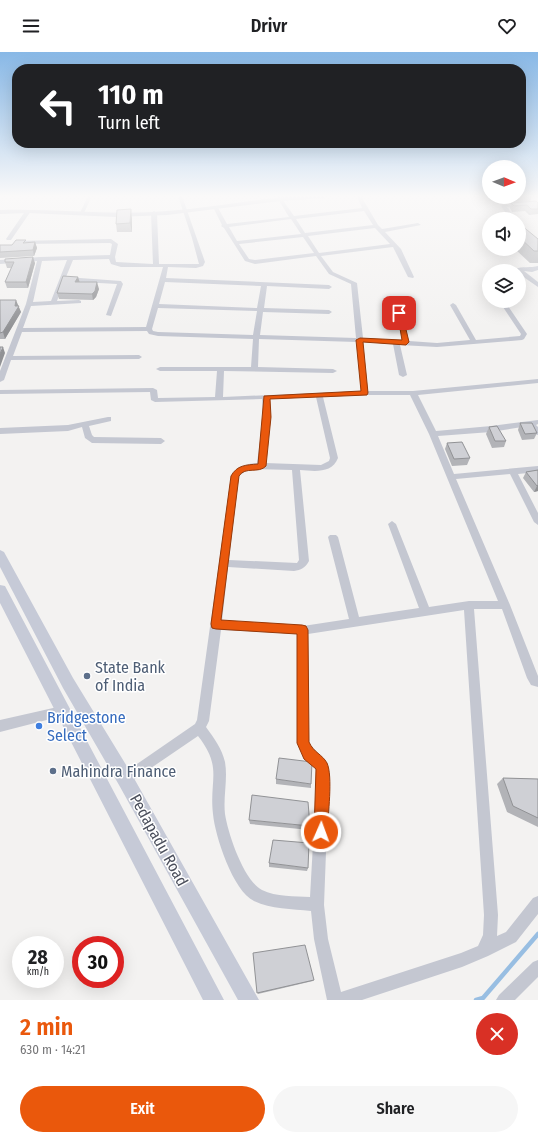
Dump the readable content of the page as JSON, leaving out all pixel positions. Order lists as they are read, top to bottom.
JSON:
{
  "streets": {
    "main road": ["Pedapadu Road"]
  },
  "places": ["State Bank of India", "Bridgestone Select", "Mahindra Finance"],
  "north": "right",
  "page": {
    "header": "Drivr",
    "turn": ["110 m", "Turn left"],
    "speed": "28 km/h",
    "limit": "30",
    "heading": ["2 min", "630 m · 14:21"],
    "buttons": ["Exit", "Share"]
  }
}
